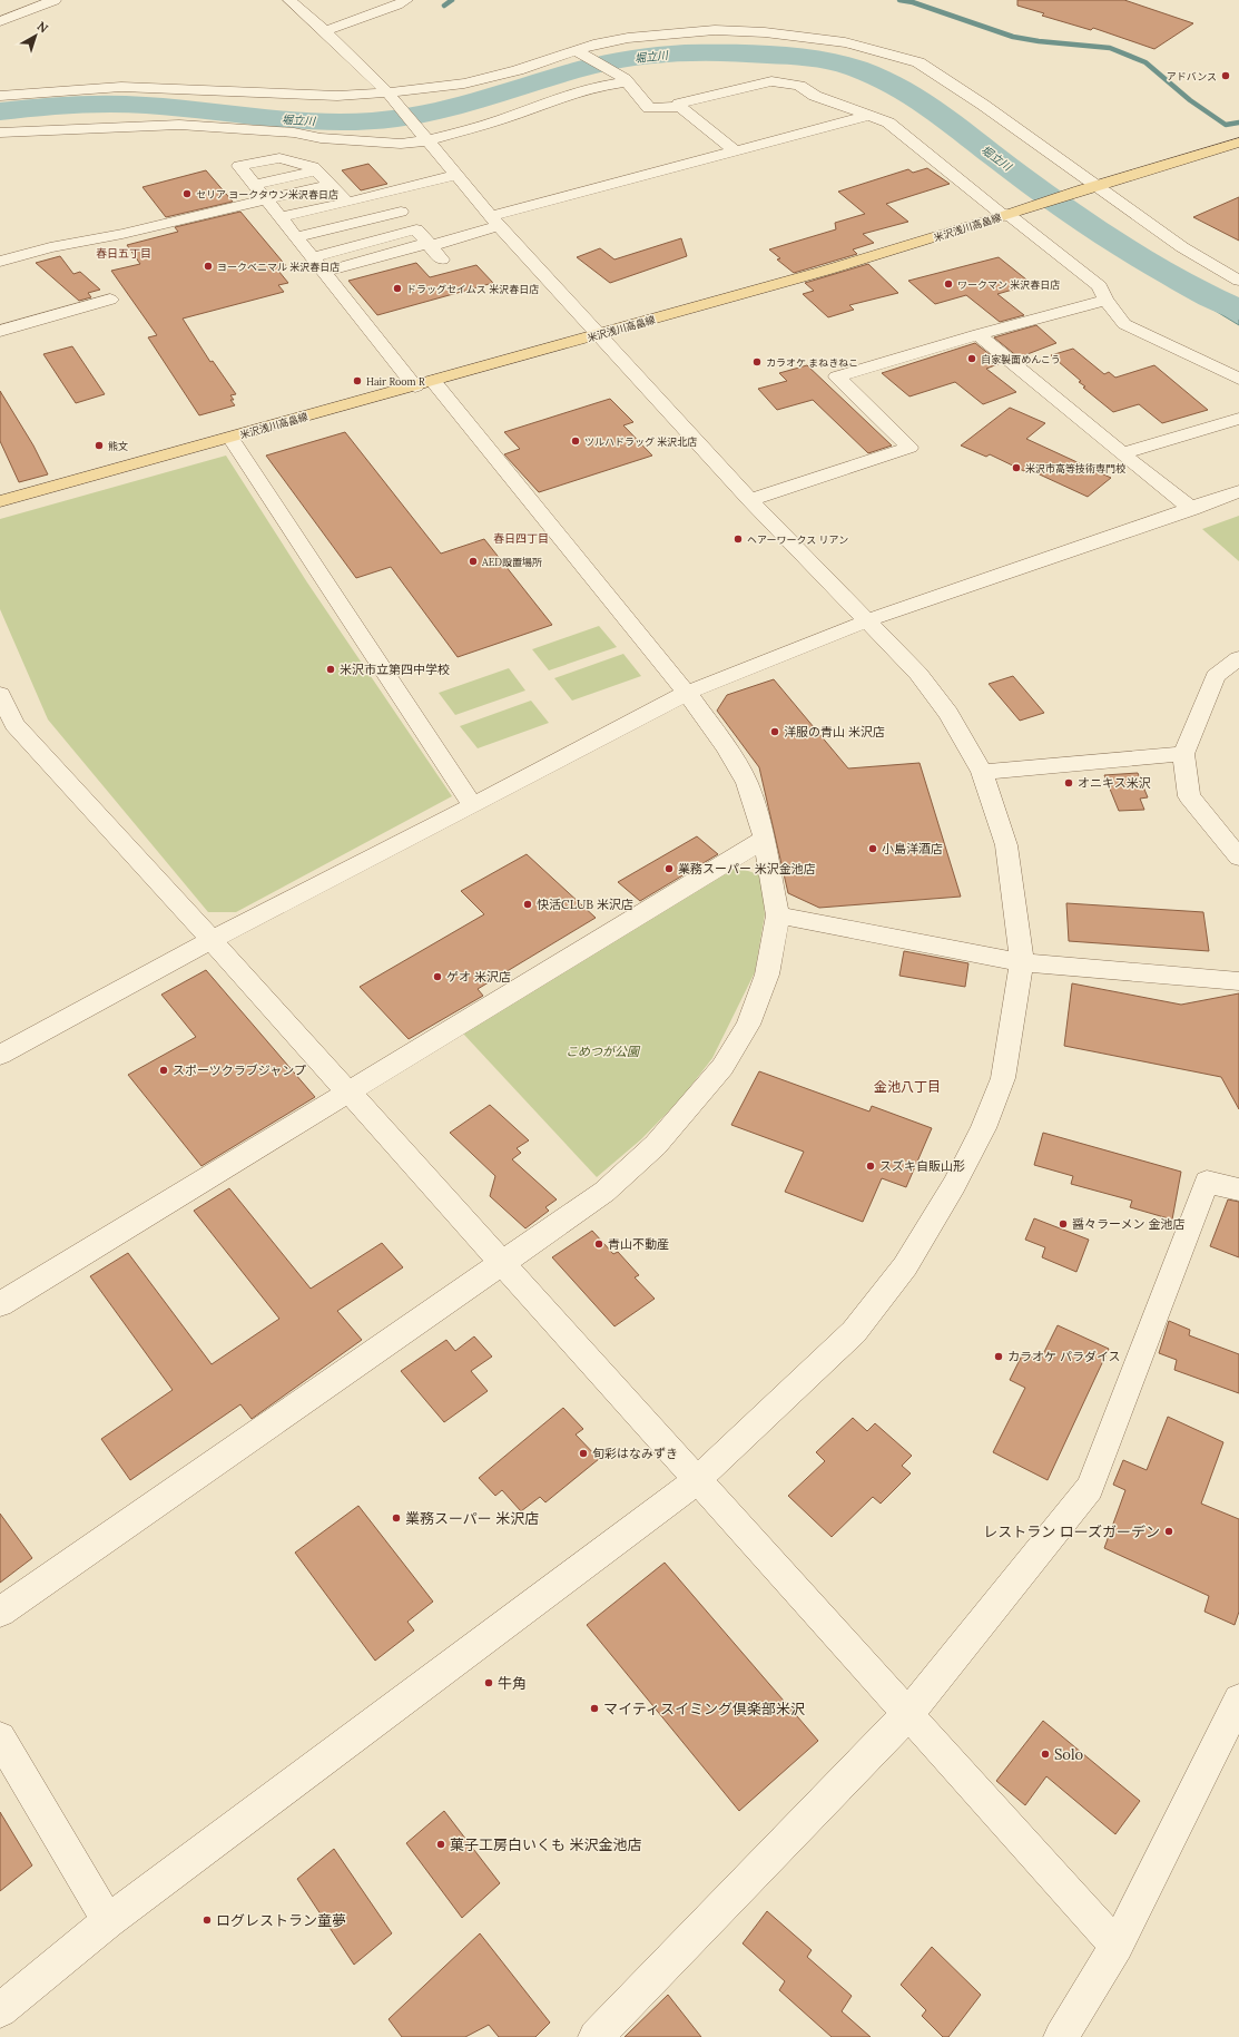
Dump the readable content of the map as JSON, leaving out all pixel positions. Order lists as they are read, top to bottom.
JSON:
{
  "streets": {
    "main road": ["米沢浅川高畠線"]
  },
  "districts": ["春日五丁目", "春日四丁目", "金池八丁目"],
  "water": ["堀立川"],
  "parks": ["こめつが公園"],
  "places": [
    "アドバンス",
    "セリア ヨークタウン米沢春日店",
    "ヨークベニマル 米沢春日店",
    "ワークマン 米沢春日店",
    "ドラッグセイムス 米沢春日店",
    "自家製面めんこう",
    "カラオケ まねきねこ",
    "Hair Room R",
    "ツルハドラッグ 米沢北店",
    "熊文",
    "米沢市高等技術専門校",
    "ヘアーワークス リアン",
    "AED設置場所",
    "米沢市立第四中学校",
    "洋服の青山 米沢店",
    "オニキス米沢",
    "小島洋酒店",
    "業務スーパー 米沢金池店",
    "快活CLUB 米沢店",
    "ゲオ 米沢店",
    "スポーツクラブジャンプ",
    "スズキ自販山形",
    "醤々ラーメン 金池店",
    "青山不動産",
    "カラオケ パラダイス",
    "旬彩はなみずき",
    "業務スーパー 米沢店",
    "レストラン ローズガーデン",
    "牛角",
    "マイティスイミング倶楽部米沢",
    "Solo",
    "菓子工房白いくも 米沢金池店",
    "ログレストラン童夢"
  ],
  "north": "top right"
}
